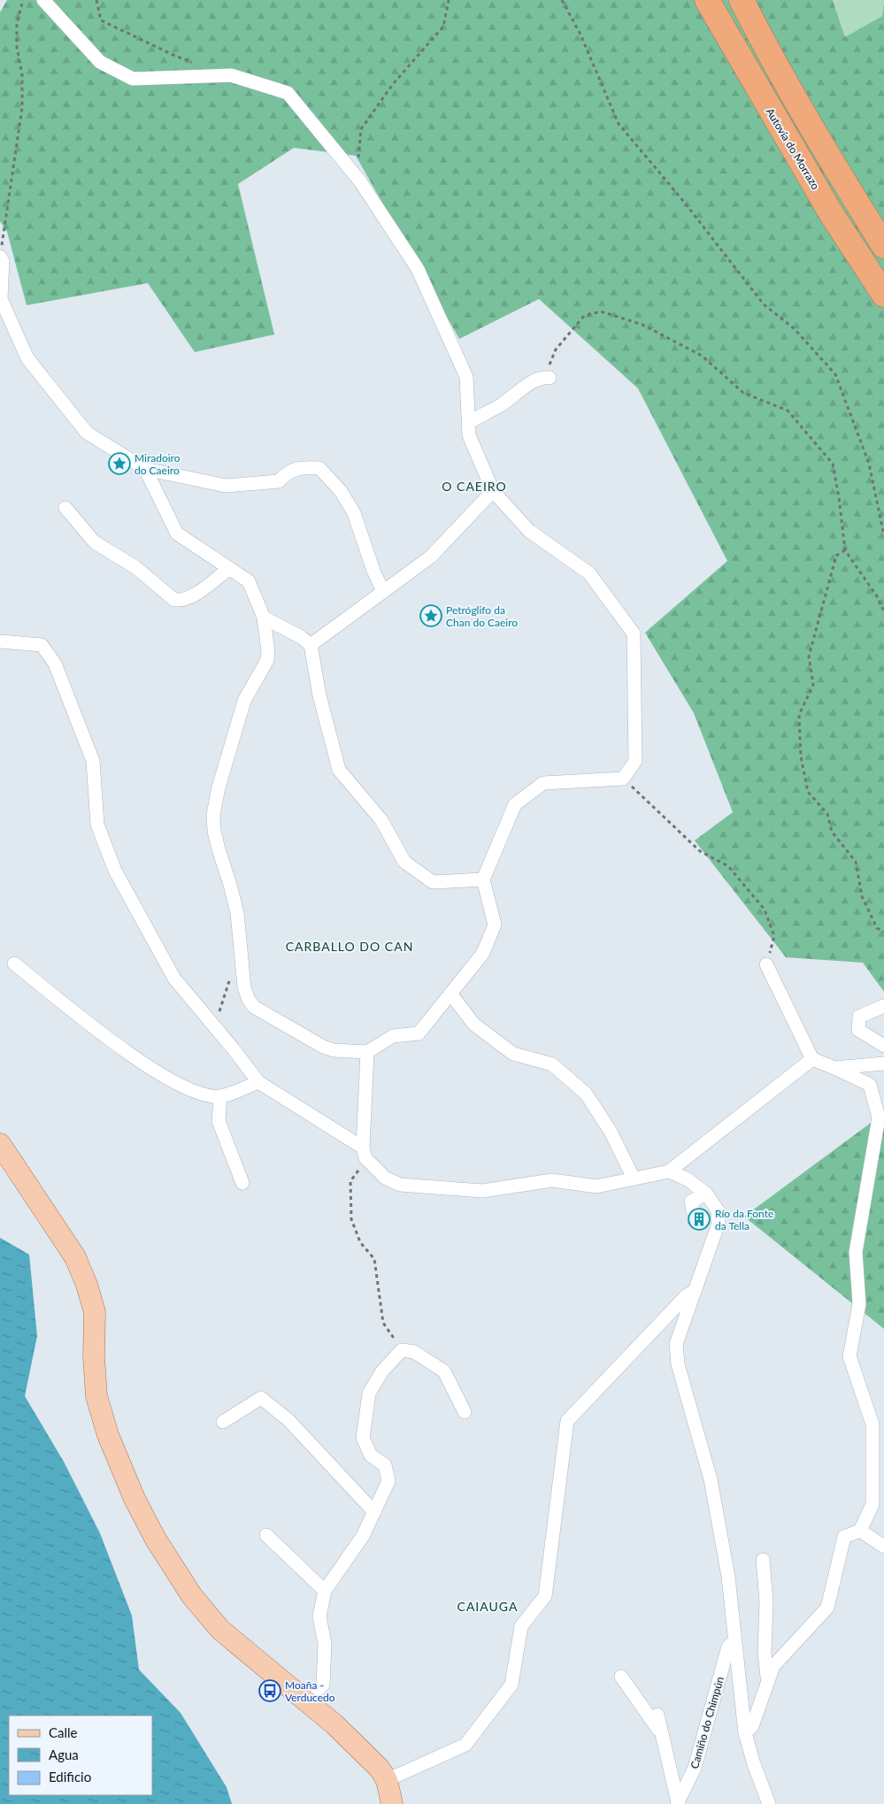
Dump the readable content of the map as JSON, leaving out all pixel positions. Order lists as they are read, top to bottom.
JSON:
{
  "streets": {
    "highway": ["Autovía do Morrazo"],
    "street": ["Camiño do Chimpún"]
  },
  "districts": ["O CAEIRO", "CARBALLO DO CAN", "CAIAUGA"],
  "places": {
    "place": ["Miradoiro do Caeiro", "Petróglifo da Chan do Caeiro"],
    "building": ["Río da Fonte da Tella"],
    "bus stop": ["Moaña - Verducedo"]
  },
  "legend": ["Calle", "Agua", "Edificio"]
}
